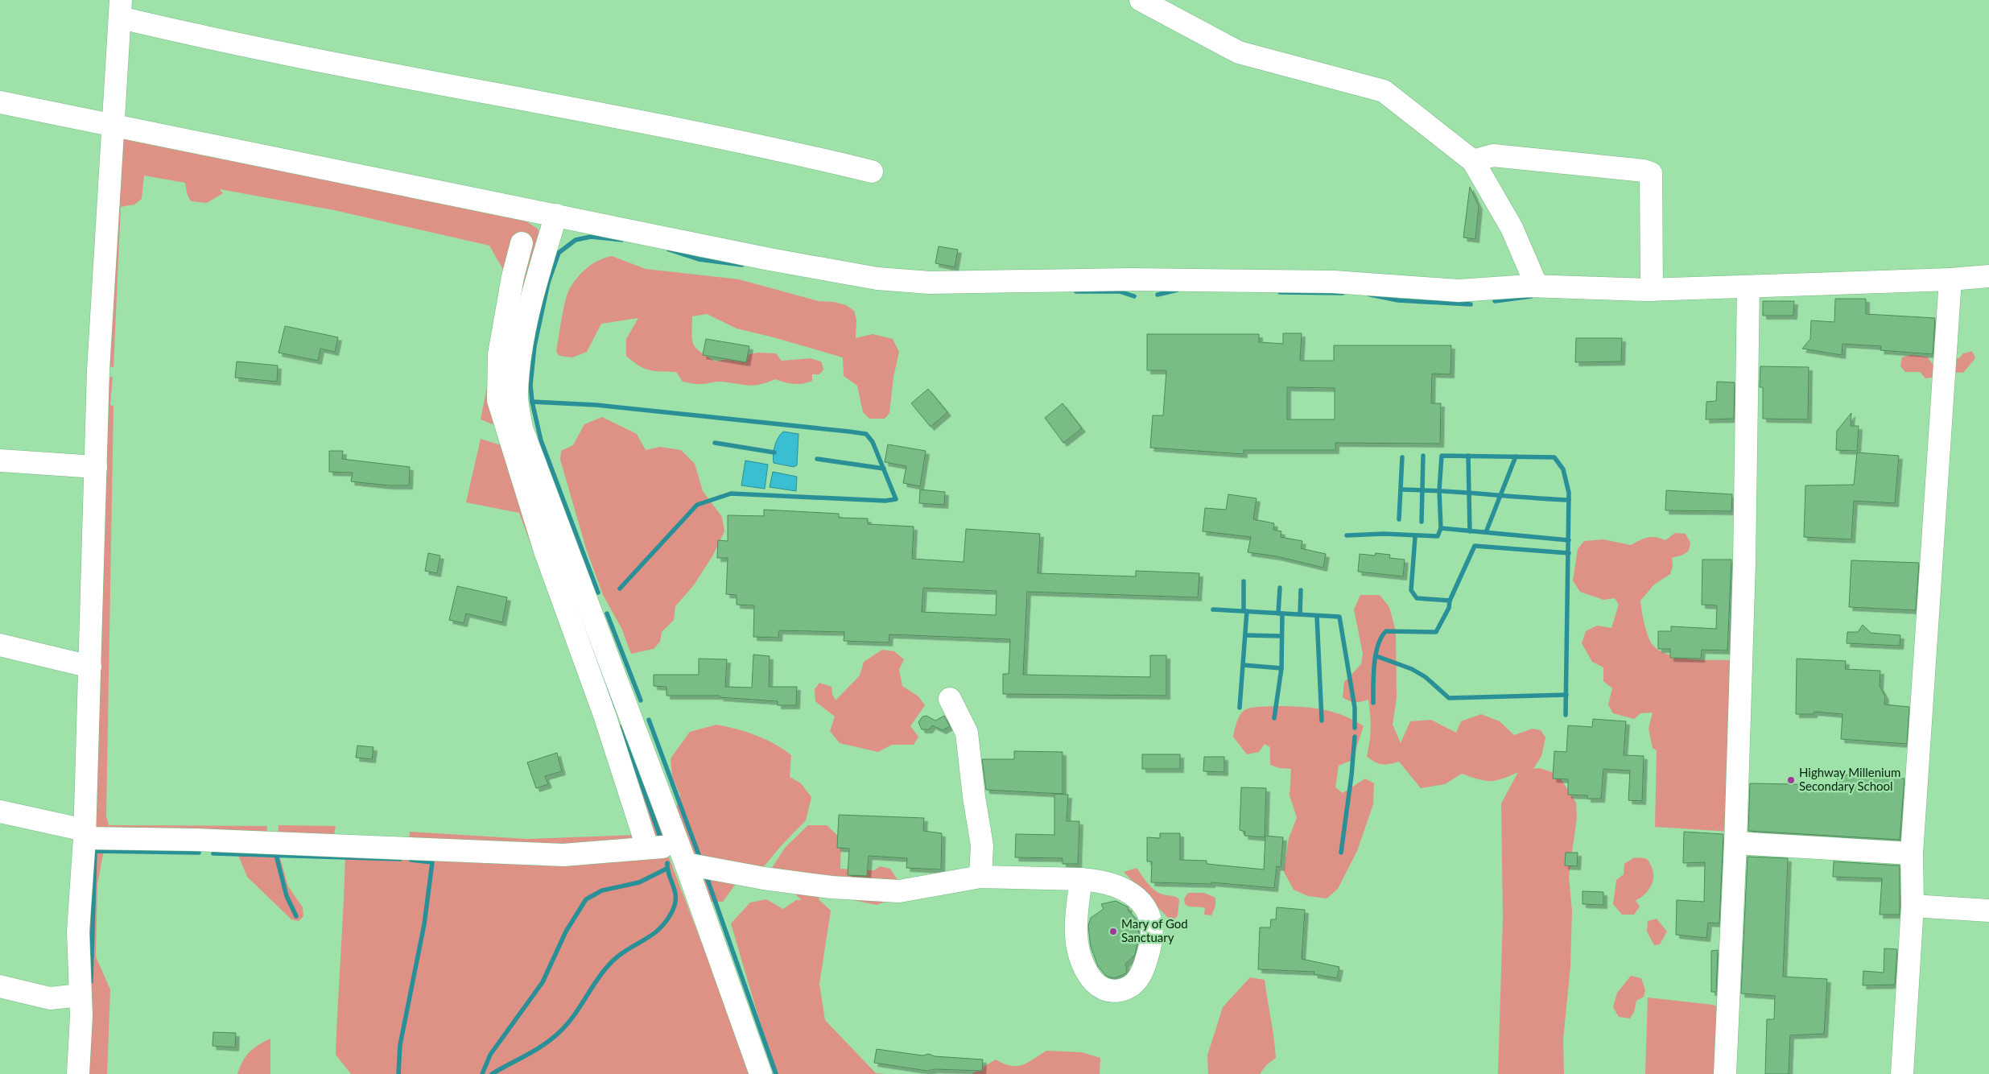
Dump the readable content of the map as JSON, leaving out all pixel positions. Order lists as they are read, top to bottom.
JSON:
{
  "places": ["Highway Millenium Secondary School", "Mary of God Sanctuary"]
}
